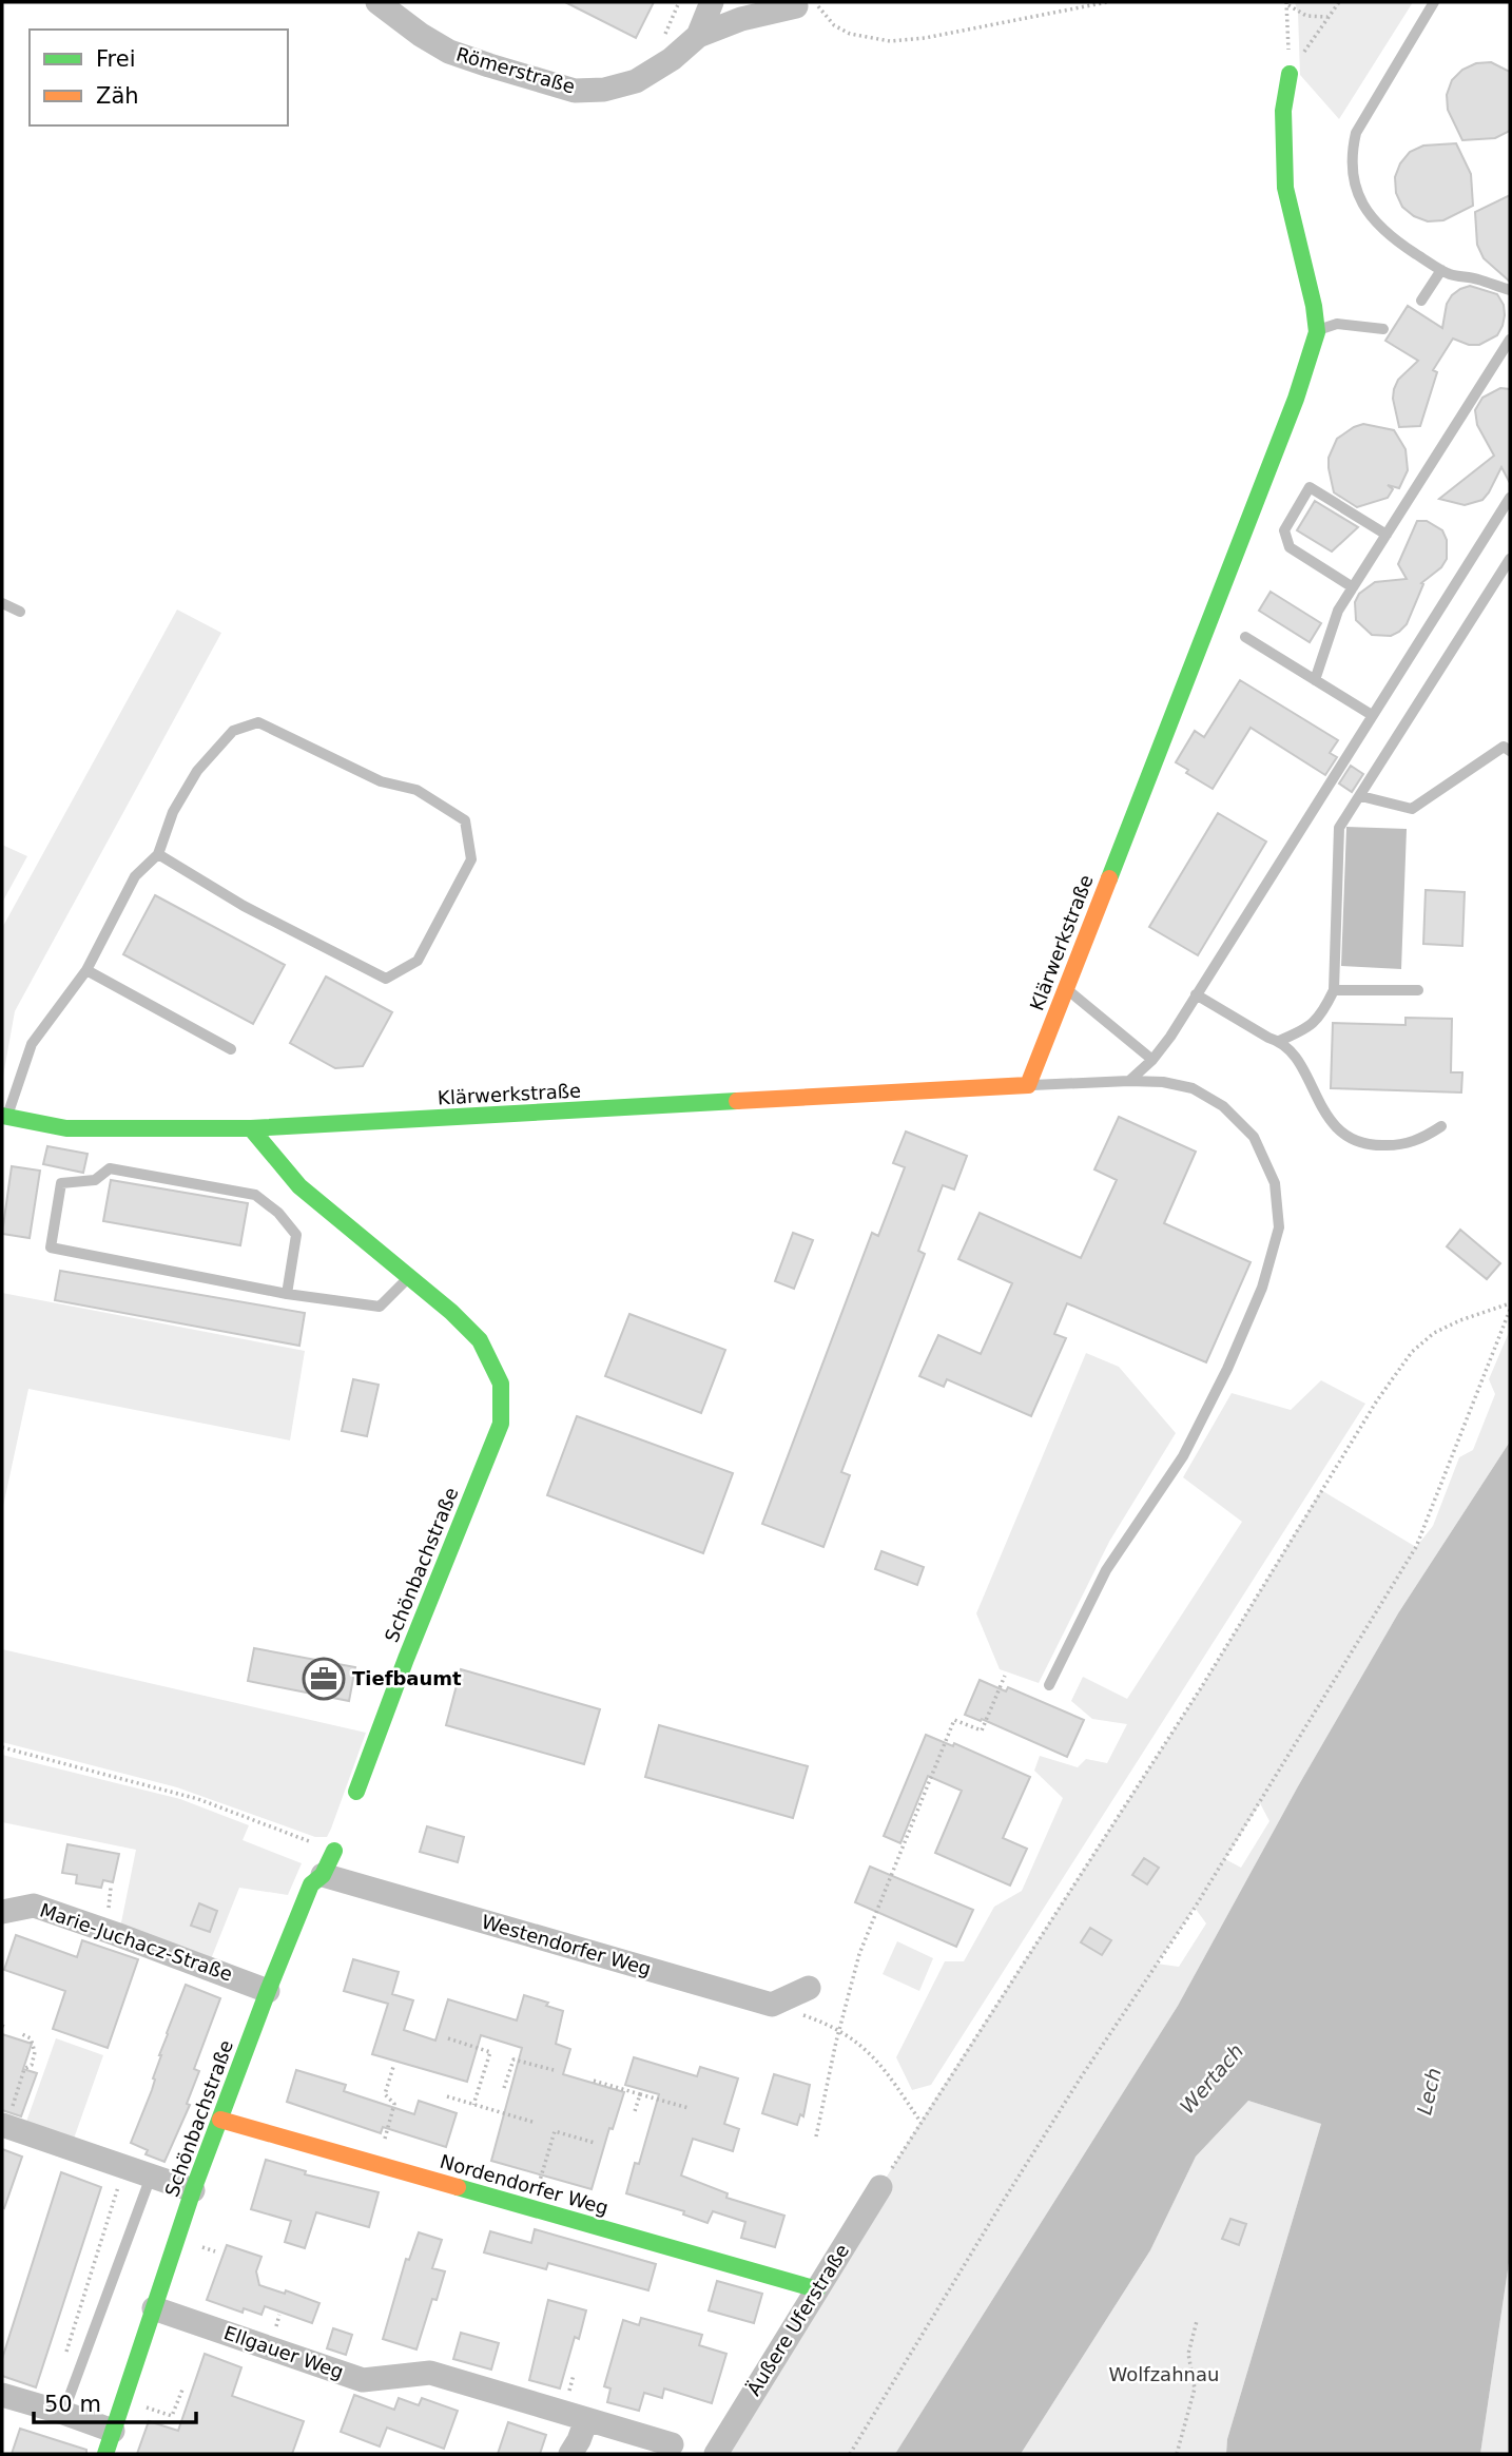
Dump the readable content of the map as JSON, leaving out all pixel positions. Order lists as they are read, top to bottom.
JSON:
{
  "streets": {
    "street": [
      "Römerstraße",
      "Klärwerkstraße",
      "Schönbachstraße",
      "Marie-Juchacz-Straße",
      "Westendorfer Weg",
      "Nordendorfer Weg",
      "Äußere Uferstraße",
      "Ellgauer Weg"
    ]
  },
  "crossings": [
    ["Klärwerkstraße", "Schönbachstraße"],
    ["Schönbachstraße", "Marie-Juchacz-Straße"],
    ["Schönbachstraße", "Westendorfer Weg"],
    ["Schönbachstraße", "Nordendorfer Weg"],
    ["Schönbachstraße", "Ellgauer Weg"],
    ["Nordendorfer Weg", "Äußere Uferstraße"]
  ],
  "water": ["Wertach", "Lech"],
  "parks": ["Wolfzahnau"],
  "places": {
    "office": ["Tiefbaumt"]
  },
  "legend": ["Frei", "Zäh"],
  "scale_bar": "50 m"
}
